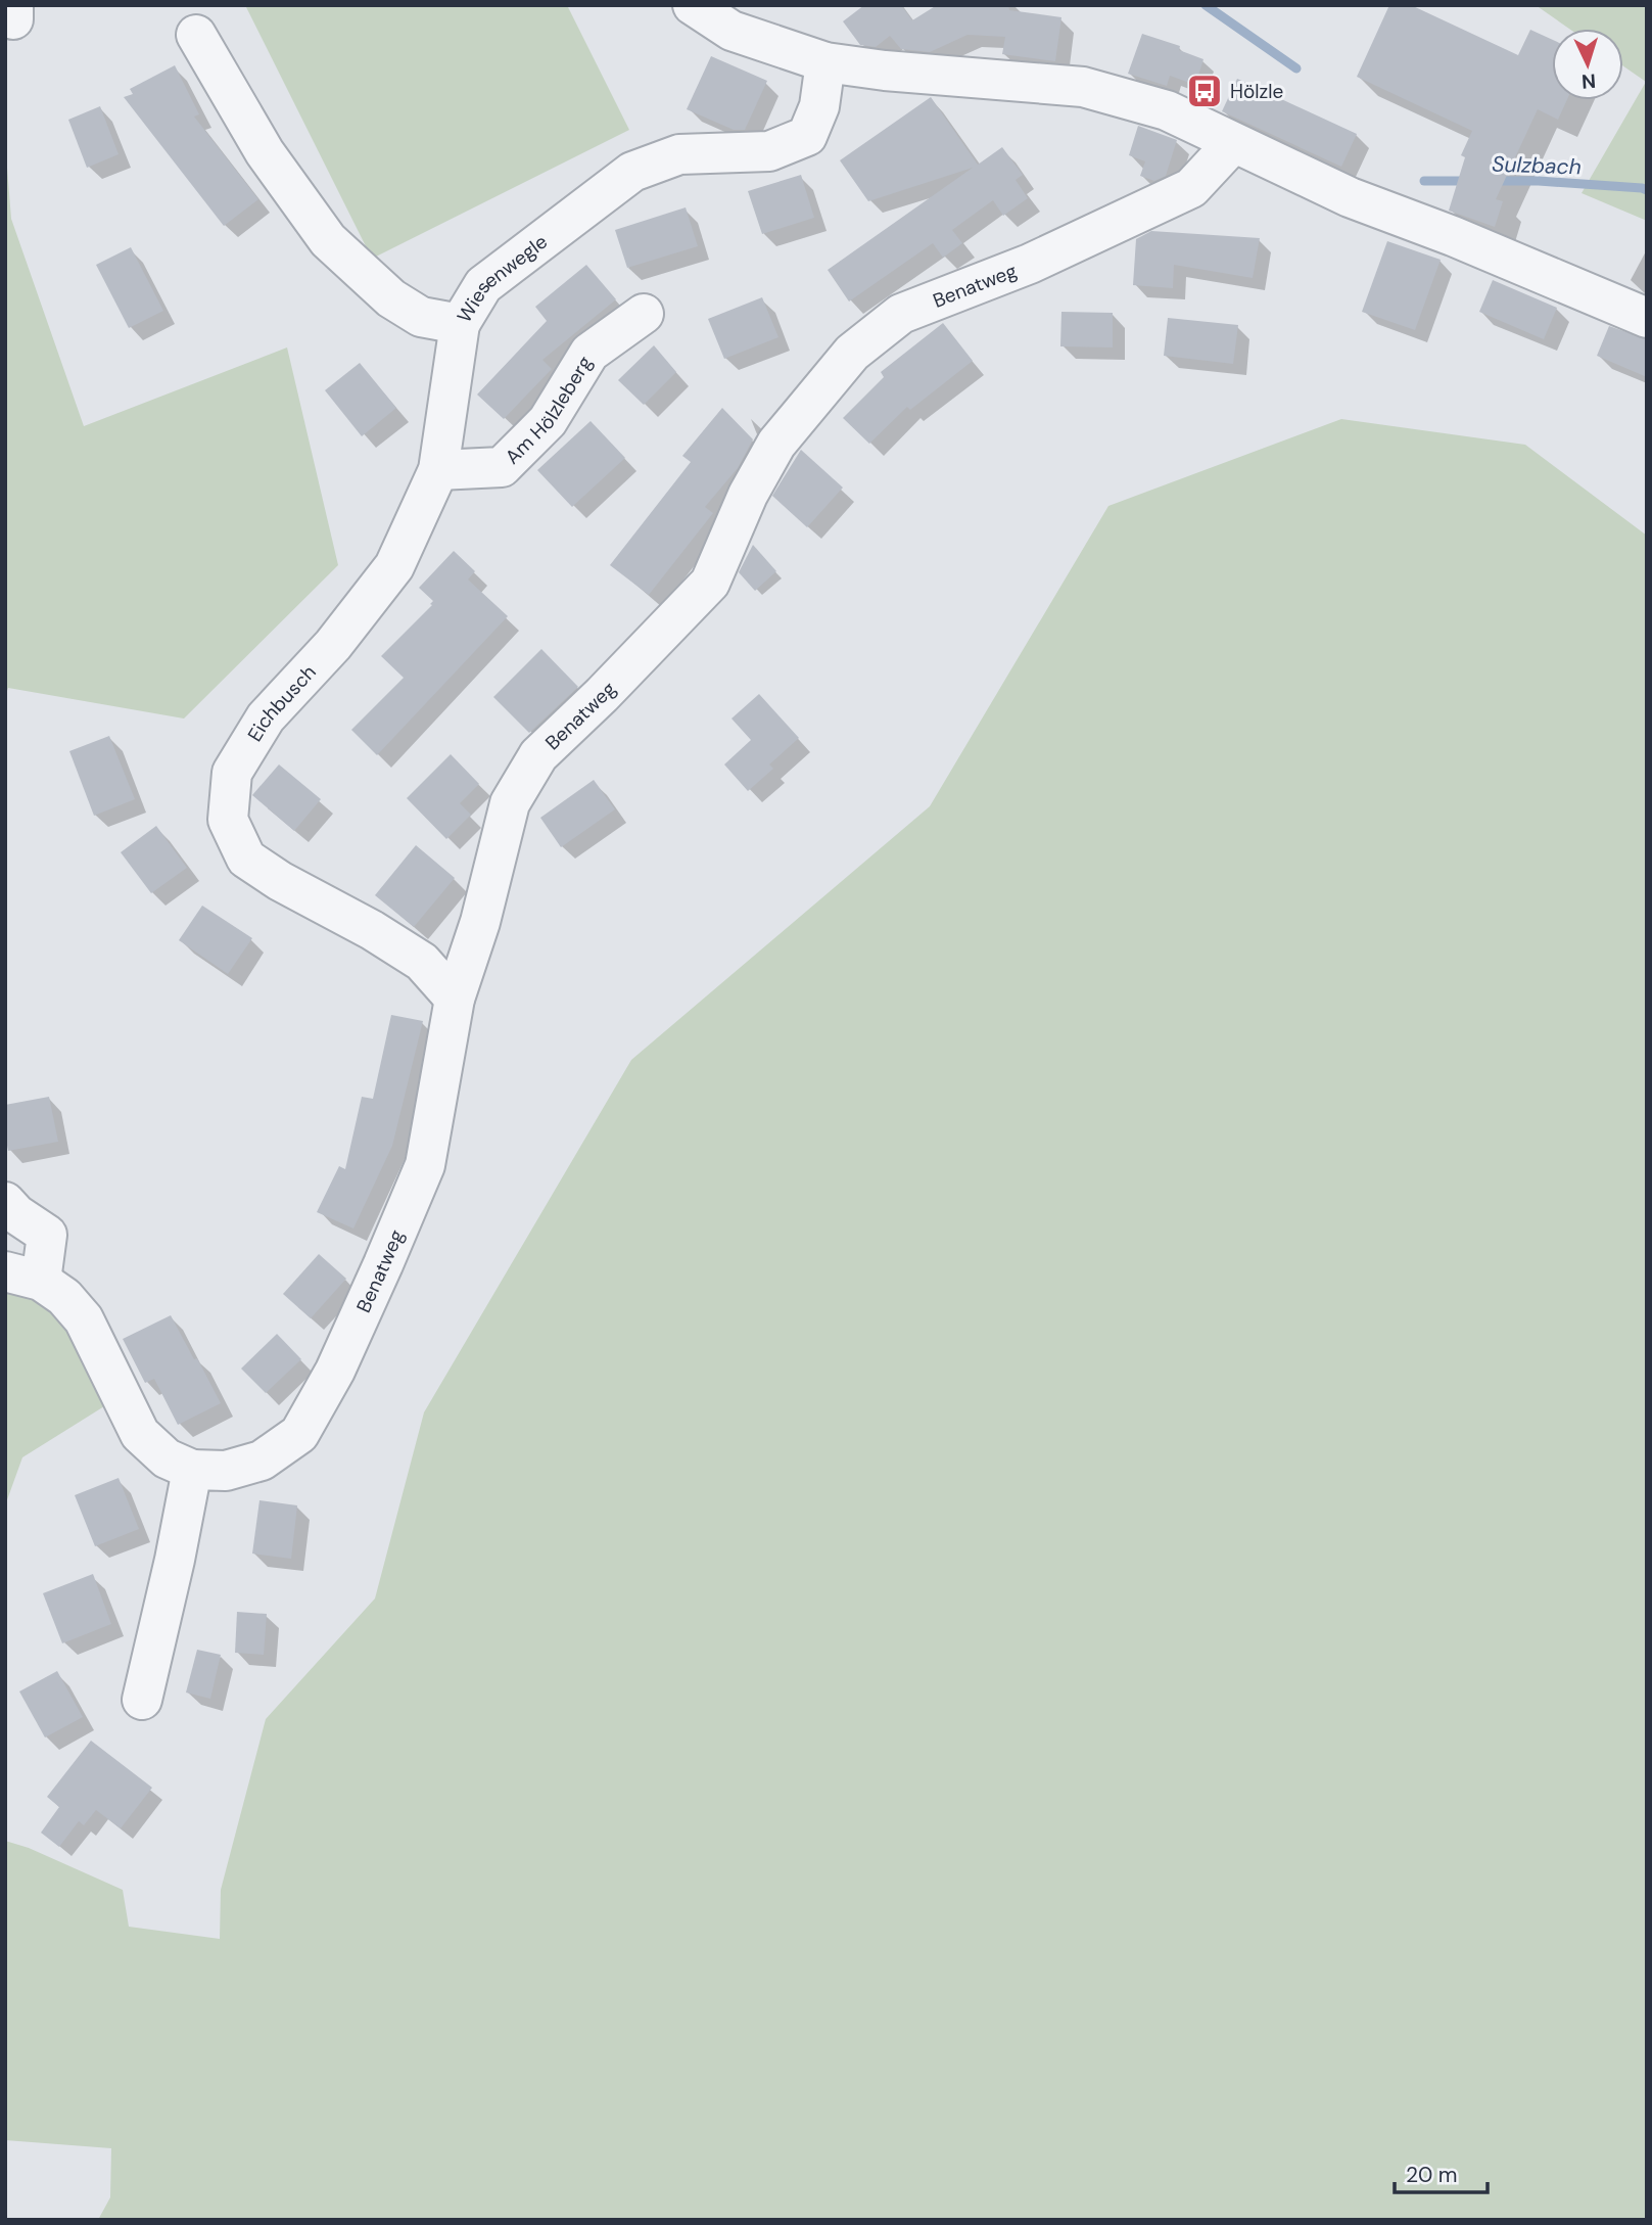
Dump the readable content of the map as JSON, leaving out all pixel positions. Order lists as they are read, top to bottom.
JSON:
{
  "streets": {
    "street": [
      "Wiesenwegle",
      "Benatweg",
      "Am Hölzleberg",
      "Eichbusch"
    ]
  },
  "crossings": [
    ["Wiesenwegle", "Eichbusch"],
    ["Benatweg", "Eichbusch"],
    ["Am Hölzleberg", "Eichbusch"]
  ],
  "water": ["Sulzbach"],
  "places": {
    "bus stop": ["Hölzle"]
  },
  "scale_bar": "20 m",
  "north": "bottom"
}
